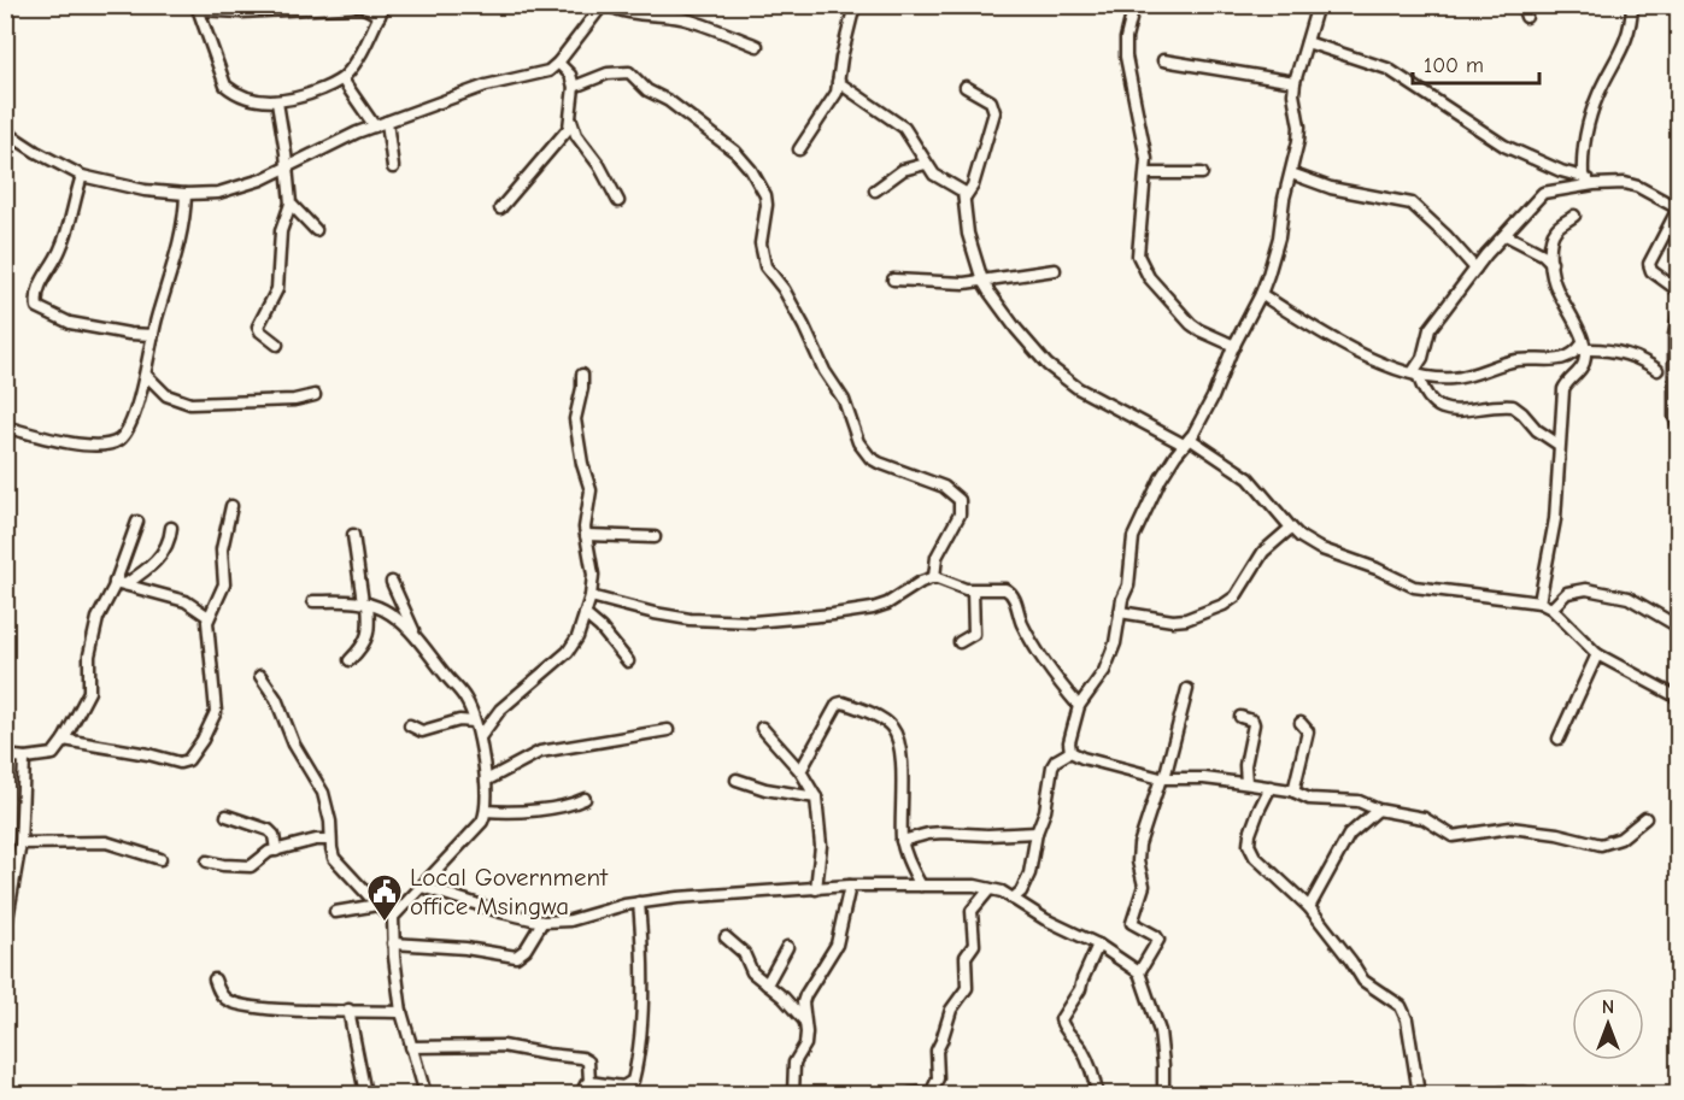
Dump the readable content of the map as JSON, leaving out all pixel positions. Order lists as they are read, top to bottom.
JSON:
{
  "places": {
    "public building": ["Local Government office Msingwa"]
  },
  "scale_bar": "100 m",
  "north": "top"
}
